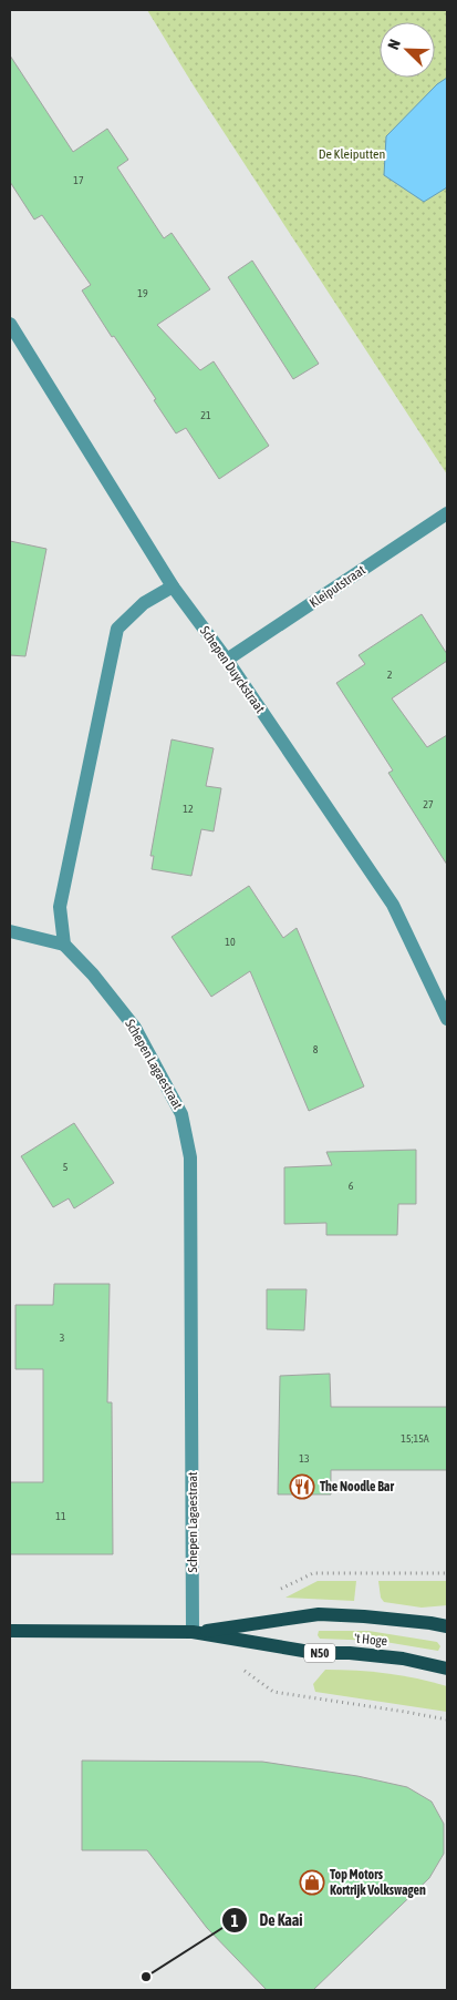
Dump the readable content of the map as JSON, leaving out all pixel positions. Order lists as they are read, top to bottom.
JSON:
{
  "streets": {
    "main road": ["'t Hoge", "N50"],
    "street": ["Kleiputstraat", "Schepen Duyckstraat", "Schepen Lagaestraat"]
  },
  "crossings": [
    ["Kleiputstraat", "Schepen Duyckstraat"],
    ["Schepen Lagaestraat", "'t Hoge"]
  ],
  "parks": ["De Kleiputten"],
  "places": {
    "restaurant": ["The Noodle Bar"],
    "shop": ["Top Motors Kortrijk Volkswagen"],
    "other": ["De Kaai"]
  },
  "house_numbers": [
    "17",
    "19",
    "21",
    "2",
    "27",
    "12",
    "10",
    "8",
    "5",
    "6",
    "3",
    "15;15A",
    "13",
    "11"
  ],
  "north": "top left"
}
